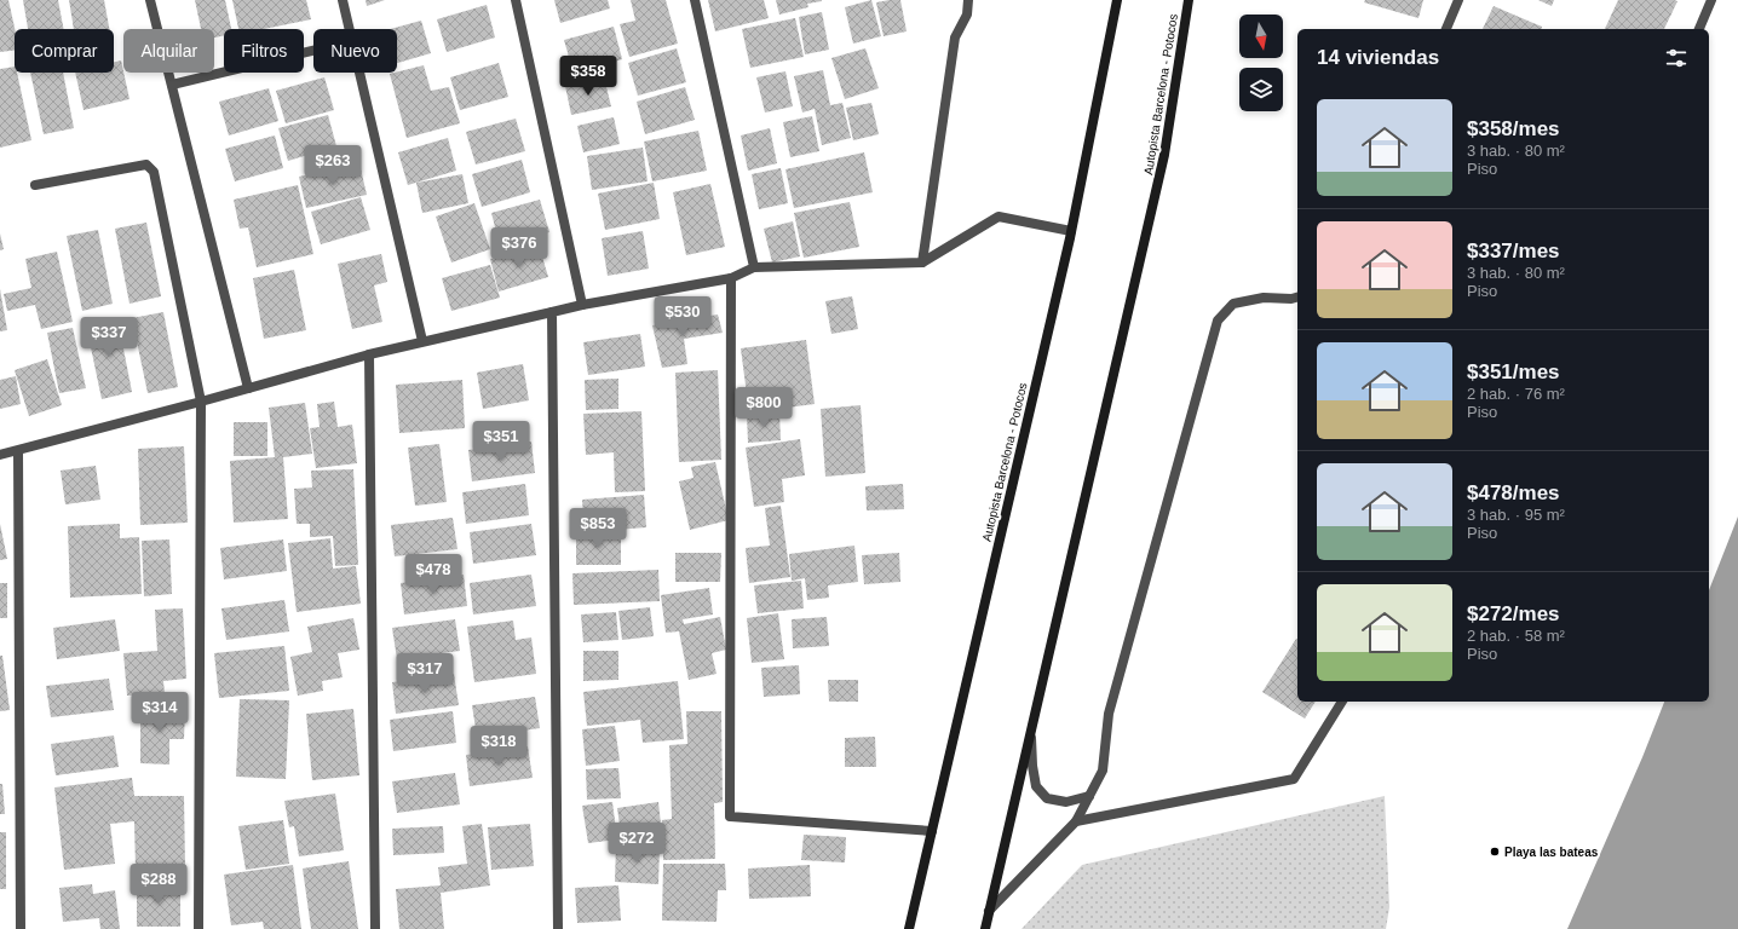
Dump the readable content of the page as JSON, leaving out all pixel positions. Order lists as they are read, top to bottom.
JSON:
{
  "streets": {
    "street": ["Autopista Barcelona - Potocos"]
  },
  "places": ["Playa las bateas"],
  "north": "bottom",
  "page": {
    "chip": [
      "Comprar",
      "Alquilar",
      "Filtros",
      "Nuevo"
    ],
    "heading": "14 viviendas",
    "price": [
      "$358",
      "$263",
      "$376",
      "$530",
      "$337",
      "$800",
      "$351",
      "$853",
      "$478",
      "$317",
      "$314",
      "$318",
      "$272",
      "$288"
    ],
    "list": [
      {
        "name": "$358/mes",
        "note": "3 hab. · 80 m² · Piso"
      },
      {
        "name": "$337/mes",
        "note": "3 hab. · 80 m² · Piso"
      },
      {
        "name": "$351/mes",
        "note": "2 hab. · 76 m² · Piso"
      },
      {
        "name": "$478/mes",
        "note": "3 hab. · 95 m² · Piso"
      },
      {
        "name": "$272/mes",
        "note": "2 hab. · 58 m² · Piso"
      }
    ]
  }
}
